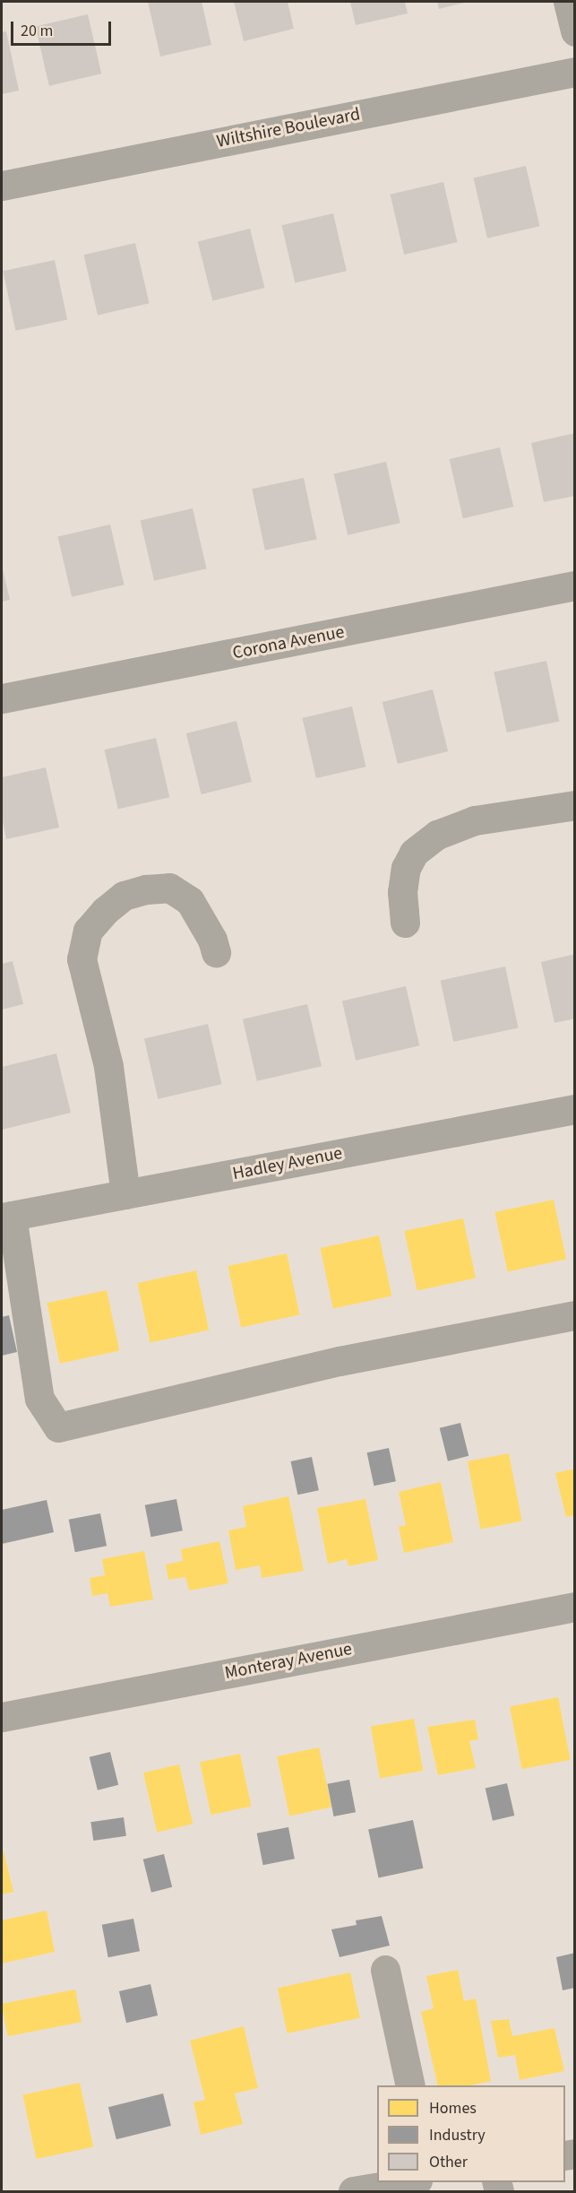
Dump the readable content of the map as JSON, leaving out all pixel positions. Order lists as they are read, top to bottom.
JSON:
{
  "streets": {
    "street": [
      "Wiltshire Boulevard",
      "Corona Avenue",
      "Hadley Avenue",
      "Monteray Avenue"
    ]
  },
  "legend": ["Homes", "Industry", "Other"],
  "scale_bar": "20 m"
}
